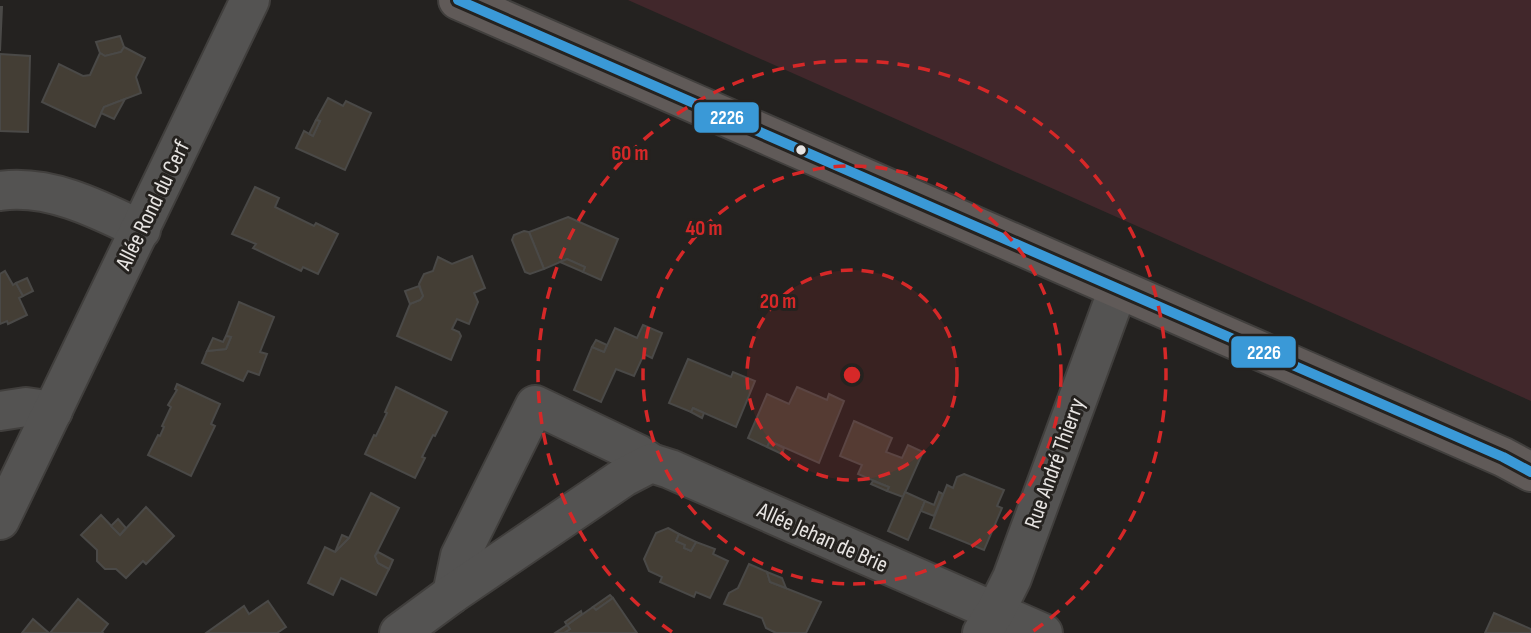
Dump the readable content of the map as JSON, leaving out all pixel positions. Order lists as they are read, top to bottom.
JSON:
{
  "streets": {
    "street": ["Allée Rond du Cerf", "Rue André Thierry", "Allée Jehan de Brie"]
  },
  "crossings": [
    ["Rue André Thierry", "Allée Jehan de Brie"]
  ],
  "lines": ["transit line 2226"],
  "rings": ["60 m", "40 m", "20 m"]
}
